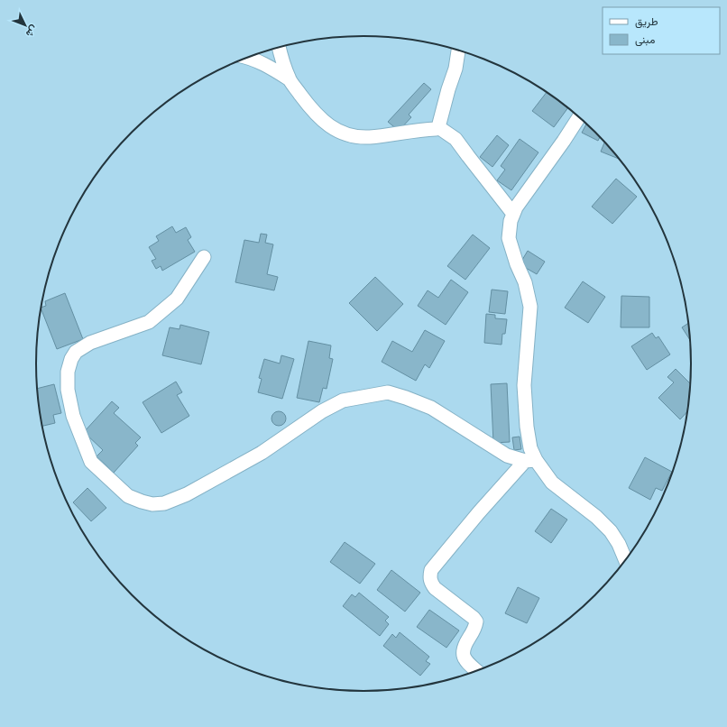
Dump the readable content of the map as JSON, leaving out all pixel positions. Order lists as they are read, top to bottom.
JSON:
{
  "legend": ["طريق", "مبنى"],
  "north": "bottom right"
}
